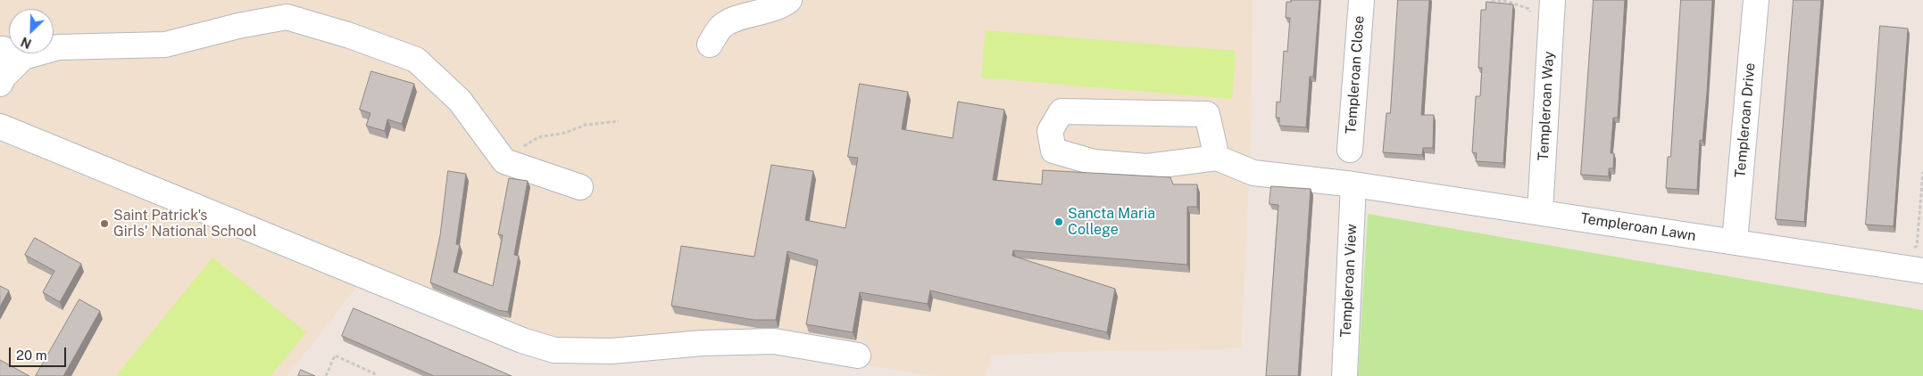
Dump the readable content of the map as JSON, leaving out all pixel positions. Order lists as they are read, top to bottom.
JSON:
{
  "streets": {
    "street": [
      "Templeroan Close",
      "Templeroan Way",
      "Templeroan Drive",
      "Templeroan Lawn",
      "Templeroan View"
    ]
  },
  "crossings": [
    ["Templeroan Way", "Templeroan Lawn"],
    ["Templeroan Drive", "Templeroan Lawn"],
    ["Templeroan Lawn", "Templeroan View"]
  ],
  "places": ["Sancta Maria College", "Saint Patrick's Girls' National School"],
  "scale_bar": "20 m",
  "north": "bottom left"
}
